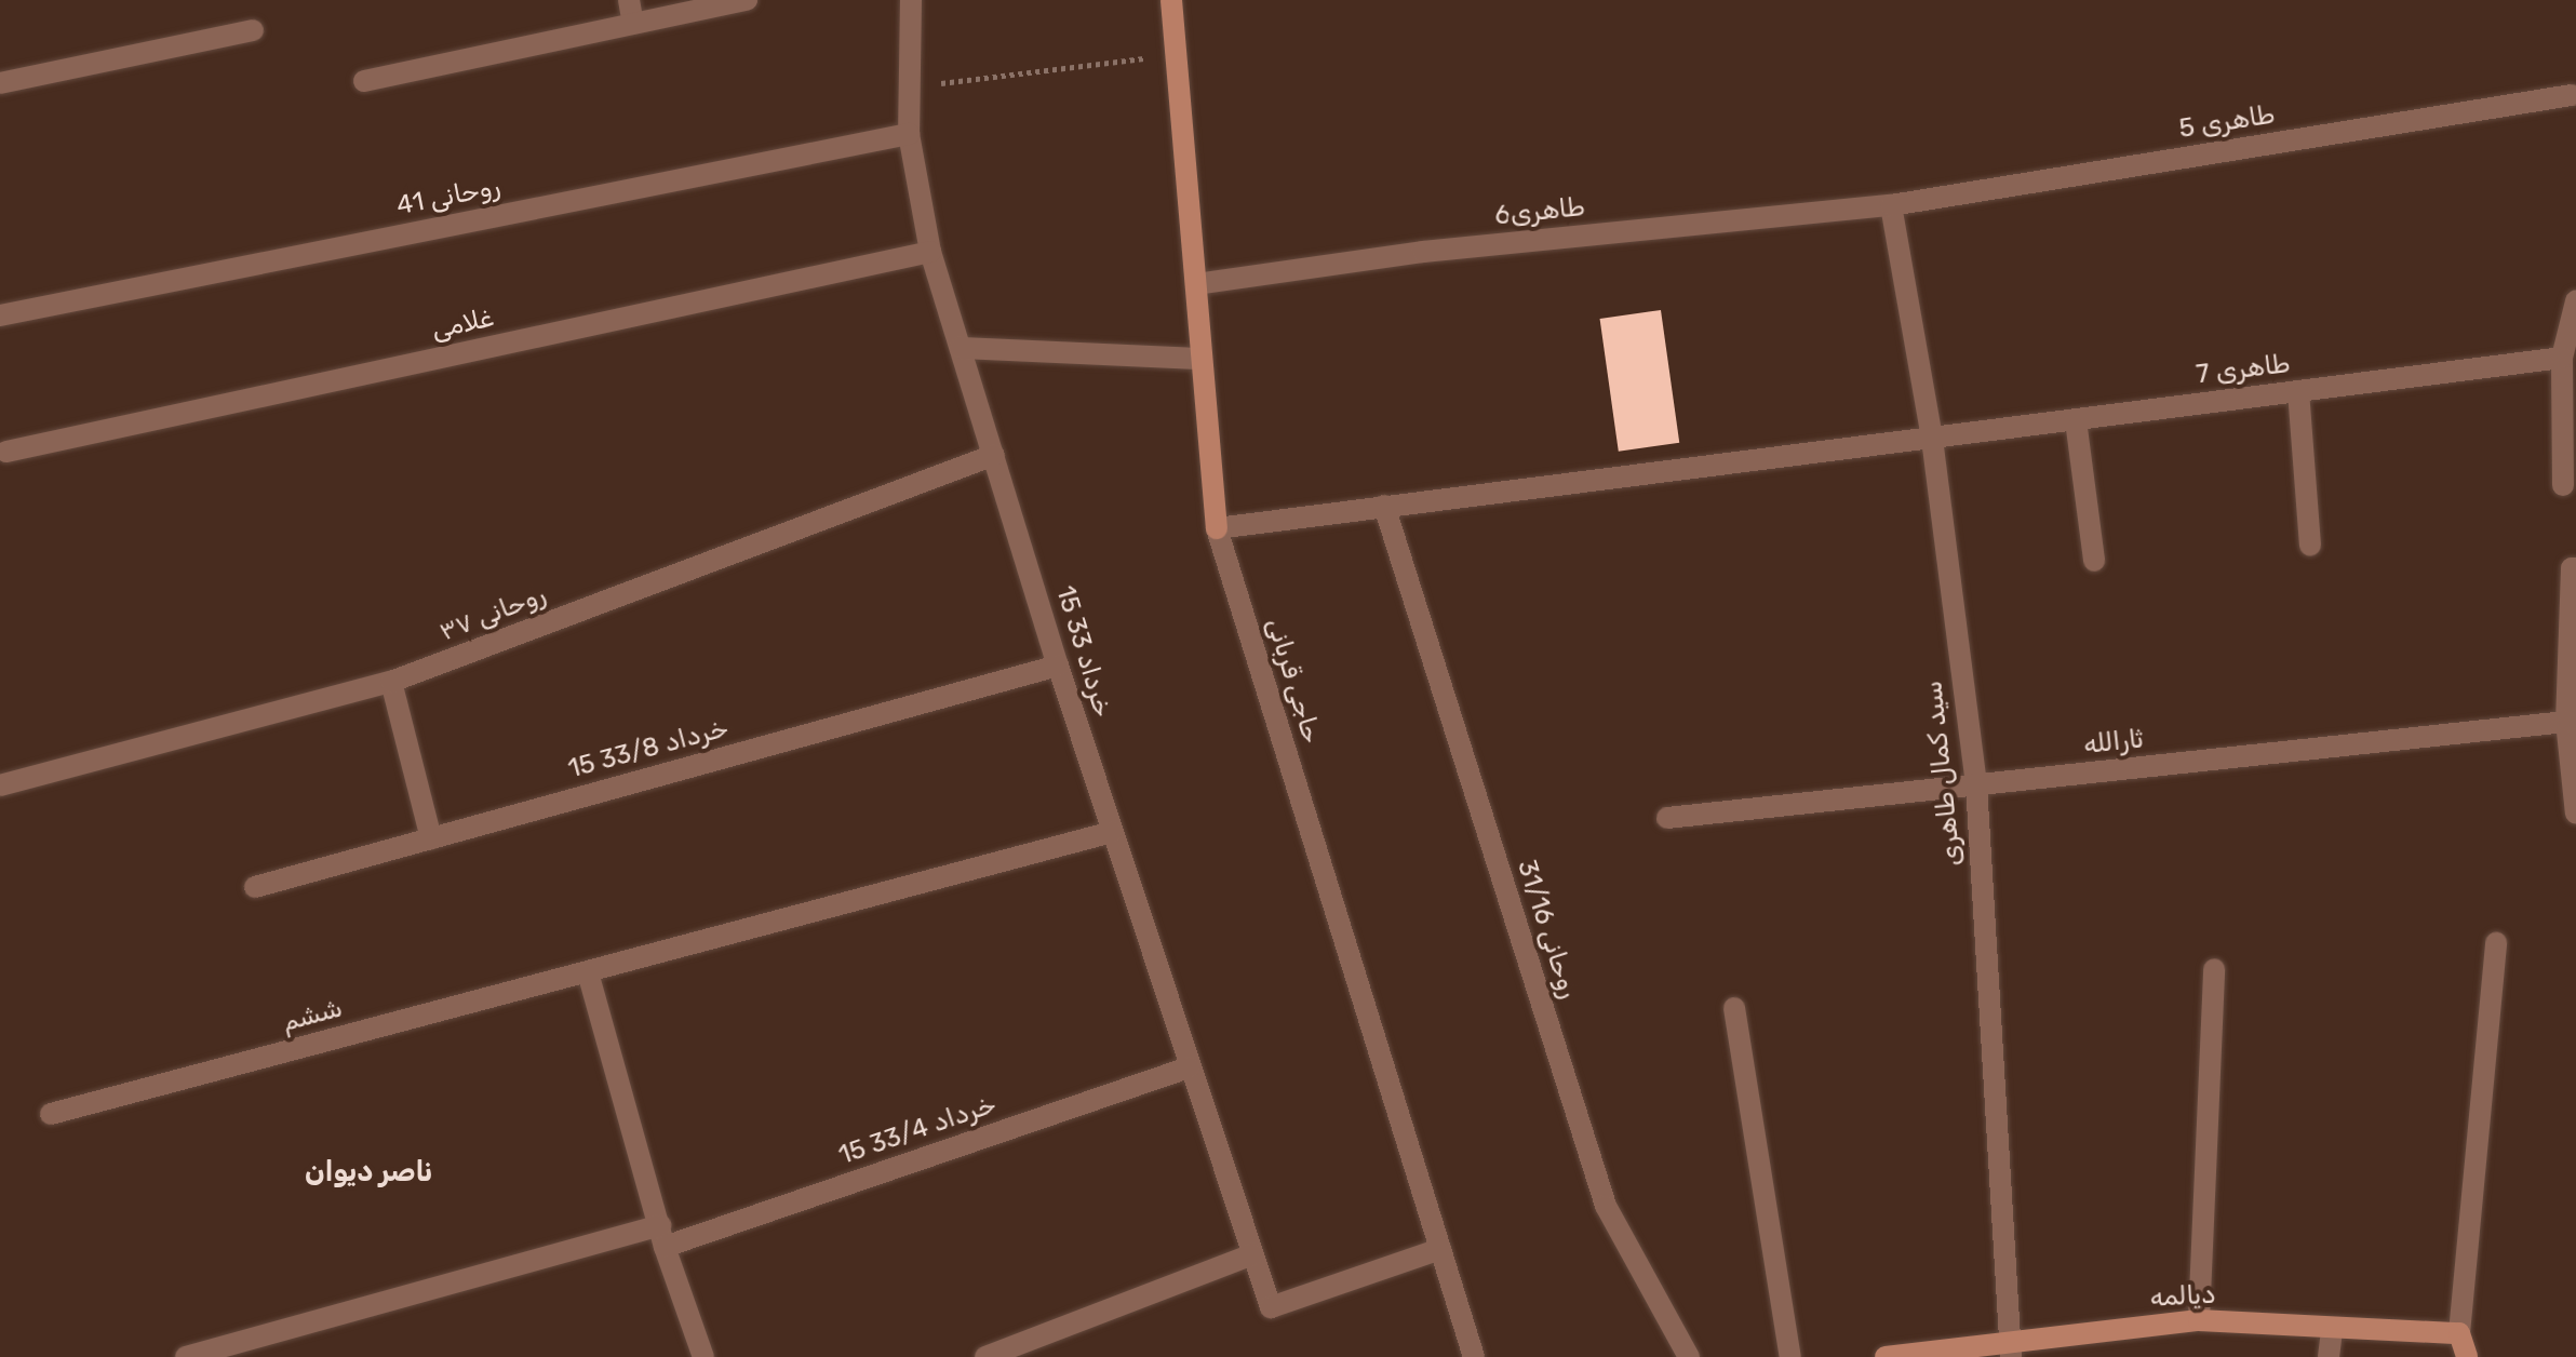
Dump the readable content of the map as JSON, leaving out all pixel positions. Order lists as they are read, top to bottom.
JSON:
{
  "streets": {
    "main road": ["حاجی قربانی", "دیالمه"],
    "street": [
      "طاهری 5",
      "روحانی 41",
      "طاهری6",
      "غلامی",
      "طاهری 7",
      "روحانی ۳۷",
      "15 خرداد 33",
      "ثارالله",
      "15 خرداد 33/8",
      "سید کمال طاهری",
      "روحانی 31/16",
      "ششم",
      "15 خرداد 33/4"
    ]
  },
  "crossings": [
    ["طاهری 5", "طاهری6"],
    ["طاهری 5", "سید کمال طاهری"],
    ["روحانی 41", "15 خرداد 33"],
    ["طاهری6", "حاجی قربانی"],
    ["طاهری6", "سید کمال طاهری"],
    ["غلامی", "15 خرداد 33"],
    ["طاهری 7", "حاجی قربانی"],
    ["طاهری 7", "سید کمال طاهری"],
    ["طاهری 7", "روحانی 31/16"],
    ["روحانی ۳۷", "15 خرداد 33"],
    ["15 خرداد 33", "حاجی قربانی"],
    ["15 خرداد 33", "15 خرداد 33/8"],
    ["15 خرداد 33", "ششم"],
    ["15 خرداد 33", "15 خرداد 33/4"],
    ["ثارالله", "سید کمال طاهری"],
    ["سید کمال طاهری", "دیالمه"]
  ],
  "districts": ["ناصر دیوان"]
}
